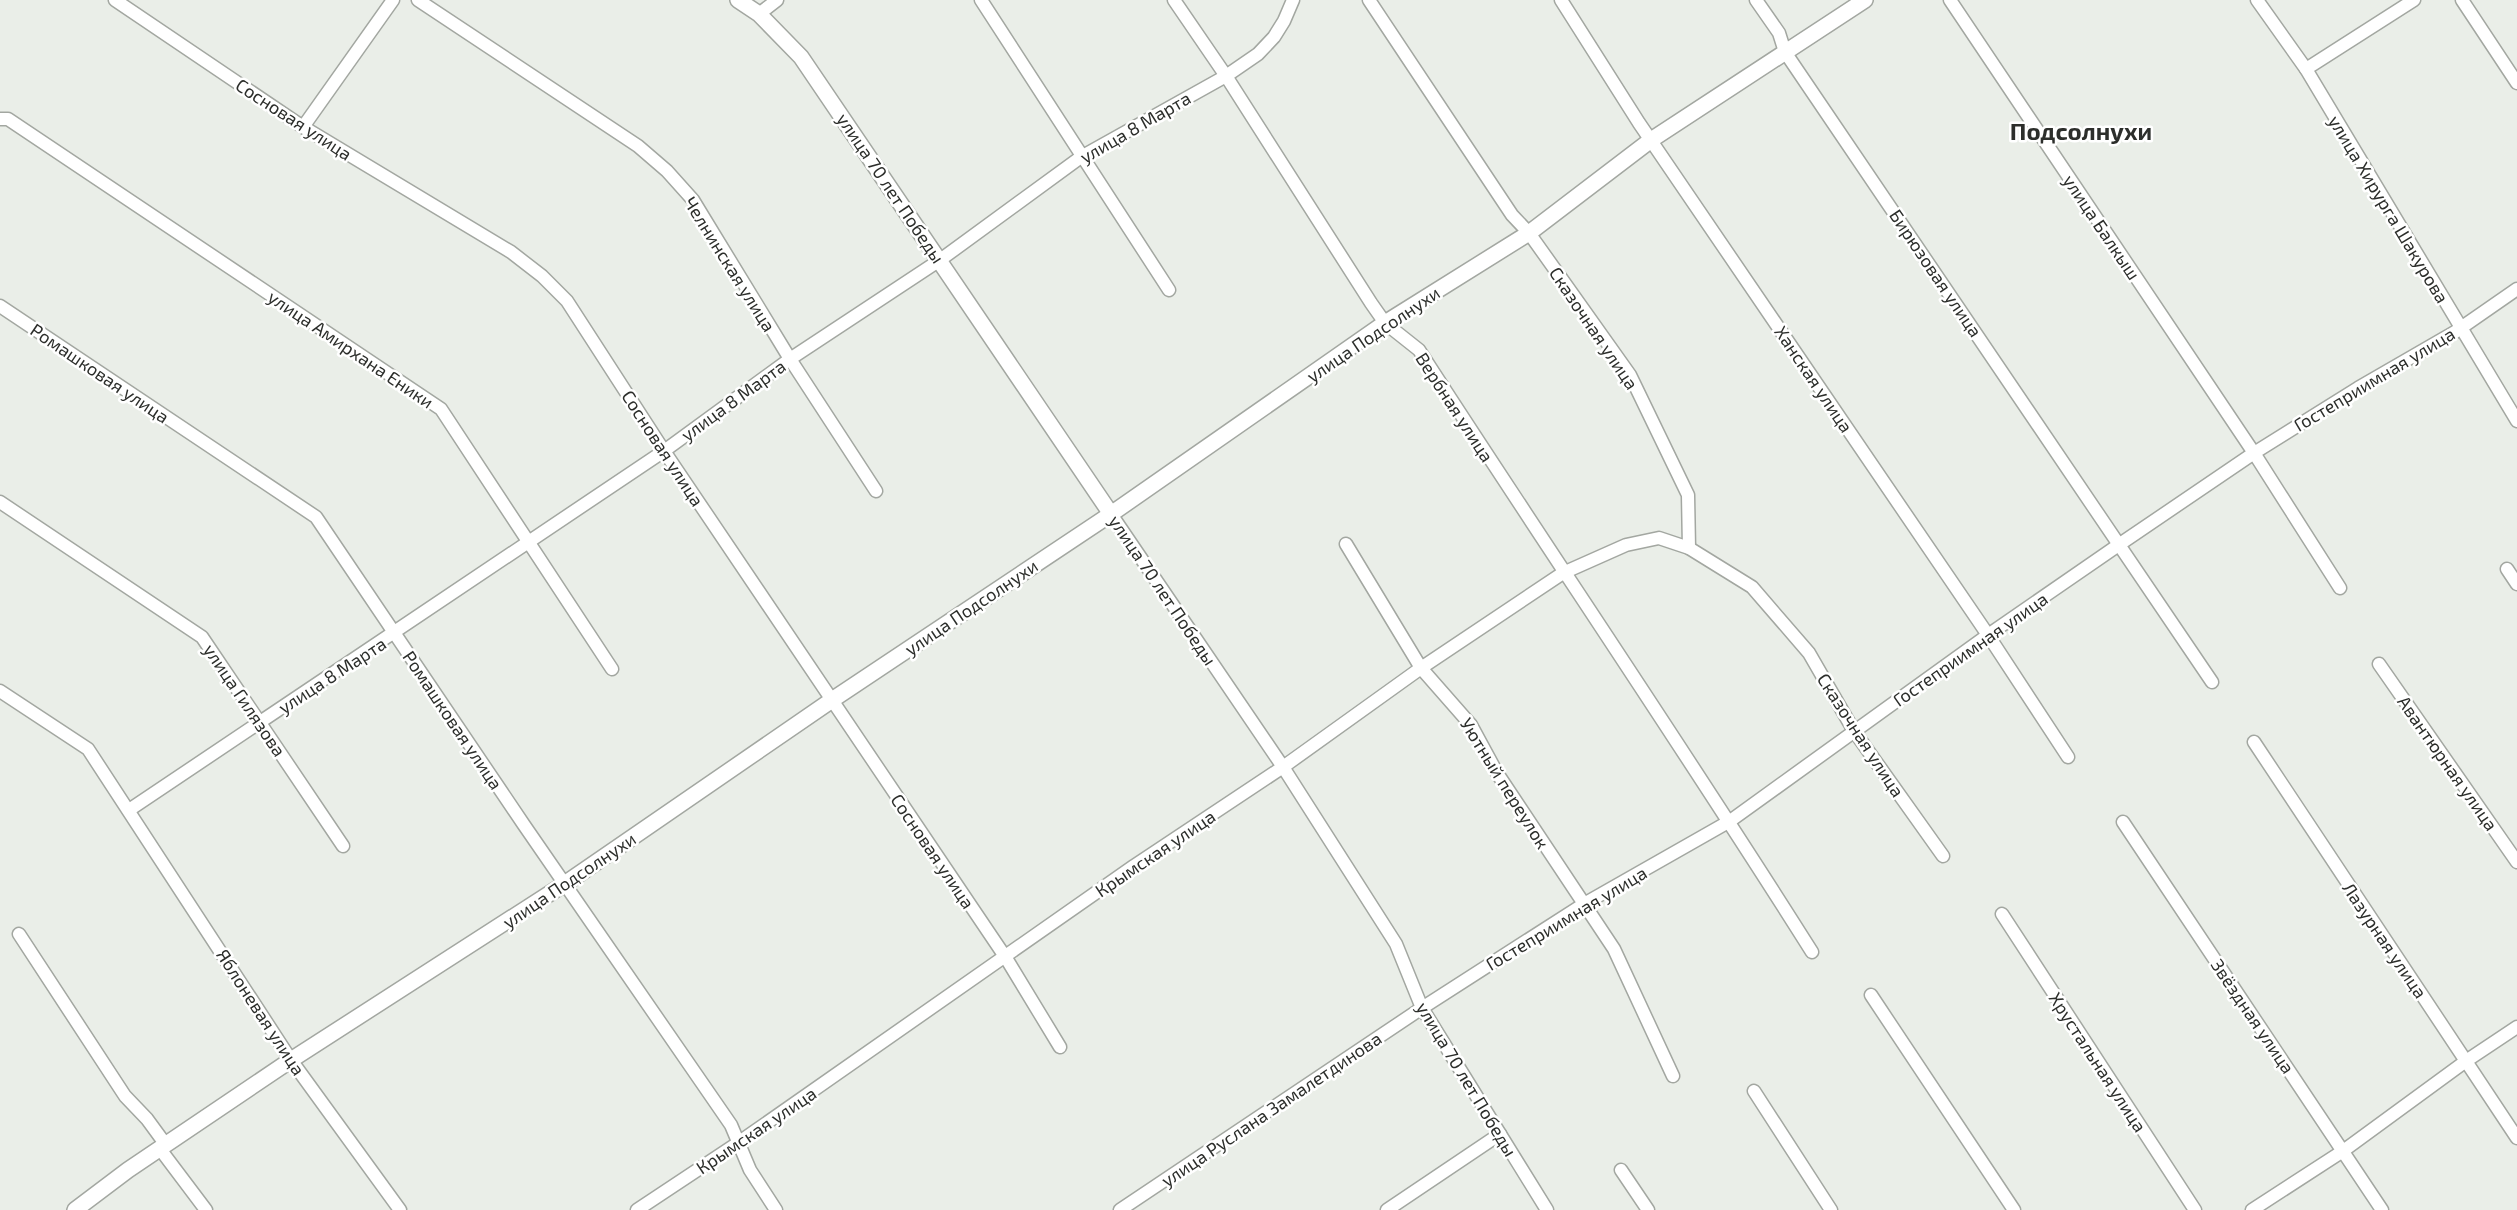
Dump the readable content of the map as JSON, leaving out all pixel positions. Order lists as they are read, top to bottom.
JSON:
{
  "streets": {
    "street": [
      "Сосновая улица",
      "улица 8 Марта",
      "улица 70 лет Победы",
      "улица Хирурга Шакурова",
      "улица Балкыш",
      "Челнинская улица",
      "Бирюзовая улица",
      "Сказочная улица",
      "улица Подсолнухи",
      "улица Амирхана Еники",
      "Ромашковая улица",
      "Ханская улица",
      "Гостеприимная улица",
      "Вербная улица",
      "улица Гилязова",
      "Авантюрная улица",
      "Уютный переулок",
      "Крымская улица",
      "Лазурная улица",
      "Яблоневая улица",
      "Звёздная улица",
      "Хрустальная улица",
      "улица Руслана Замалетдинова"
    ]
  },
  "crossings": [
    ["Сосновая улица", "улица 8 Марта"],
    ["Сосновая улица", "улица Подсолнухи"],
    ["Сосновая улица", "Крымская улица"],
    ["улица 8 Марта", "улица 70 лет Победы"],
    ["улица 8 Марта", "Челнинская улица"],
    ["улица 8 Марта", "улица Амирхана Еники"],
    ["улица 8 Марта", "Ромашковая улица"],
    ["улица 8 Марта", "Вербная улица"],
    ["улица 8 Марта", "улица Гилязова"],
    ["улица 8 Марта", "Яблоневая улица"],
    ["улица 70 лет Победы", "улица Подсолнухи"],
    ["улица 70 лет Победы", "Гостеприимная улица"],
    ["улица 70 лет Победы", "Крымская улица"],
    ["улица 70 лет Победы", "улица Руслана Замалетдинова"],
    ["улица Хирурга Шакурова", "Гостеприимная улица"],
    ["улица Балкыш", "Гостеприимная улица"],
    ["Бирюзовая улица", "улица Подсолнухи"],
    ["Бирюзовая улица", "Гостеприимная улица"],
    ["Сказочная улица", "улица Подсолнухи"],
    ["Сказочная улица", "Гостеприимная улица"],
    ["Сказочная улица", "Крымская улица"],
    ["улица Подсолнухи", "Ромашковая улица"],
    ["улица Подсолнухи", "Ханская улица"],
    ["улица Подсолнухи", "Вербная улица"],
    ["улица Подсолнухи", "Яблоневая улица"],
    ["Ромашковая улица", "Крымская улица"],
    ["Ханская улица", "Гостеприимная улица"],
    ["Гостеприимная улица", "Вербная улица"],
    ["Гостеприимная улица", "Уютный переулок"],
    ["Гостеприимная улица", "улица Руслана Замалетдинова"],
    ["Вербная улица", "Крымская улица"],
    ["Уютный переулок", "Крымская улица"]
  ],
  "districts": ["Подсолнухи"]
}
